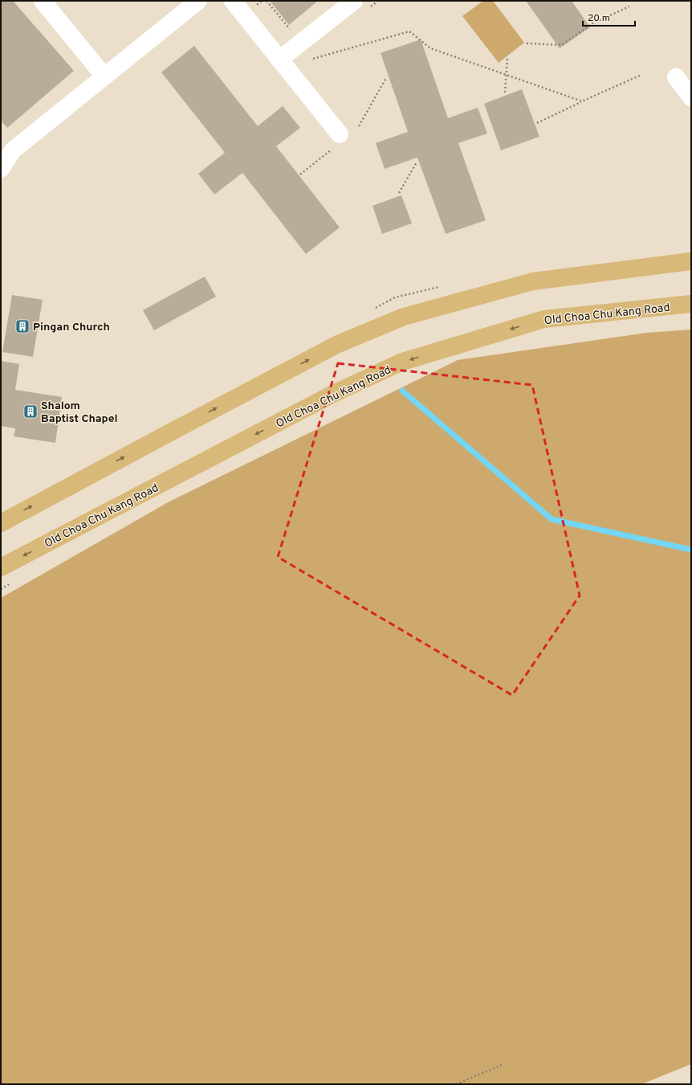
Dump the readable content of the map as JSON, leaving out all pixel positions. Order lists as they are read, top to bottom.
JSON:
{
  "streets": {
    "main road": ["Old Choa Chu Kang Road"]
  },
  "places": {
    "building": ["Pingan Church", "Shalom Baptist Chapel"]
  },
  "scale_bar": "20 m"
}
